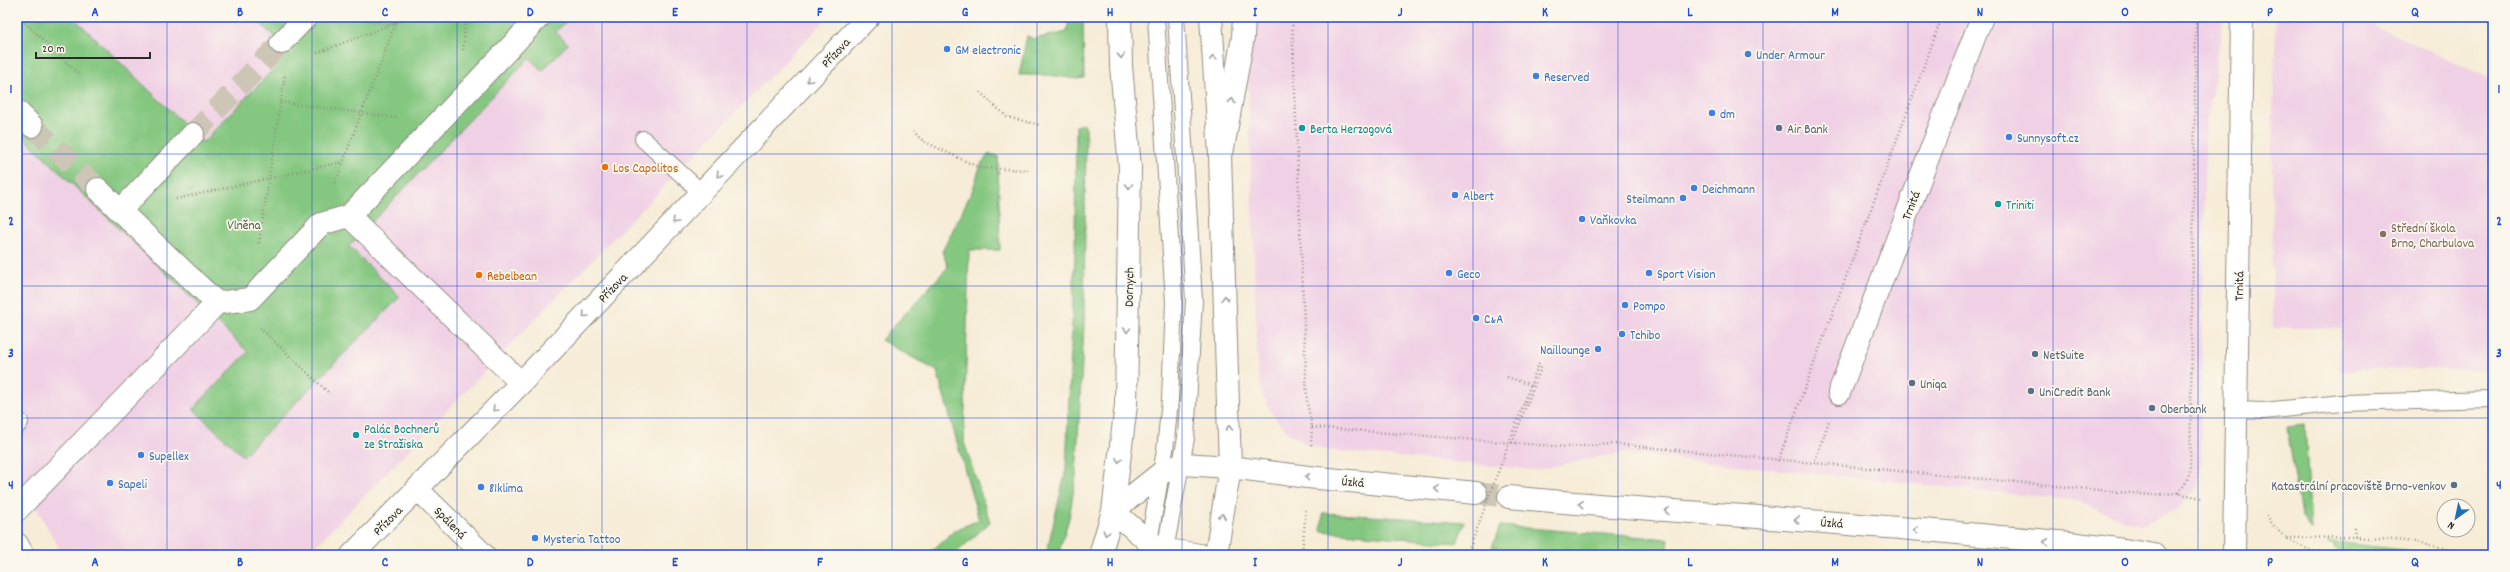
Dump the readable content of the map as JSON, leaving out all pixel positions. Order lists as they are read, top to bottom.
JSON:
{
  "streets": {
    "street": [
      "Přízova",
      "Trnitá",
      "Dornych",
      "Úzká",
      "Spálená"
    ]
  },
  "crossings": [
    ["Přízova", "Spálená"]
  ],
  "one_way": ["Přízova", "Úzká"],
  "parks": ["Vlněna"],
  "places": [
    "GM electronic",
    "Under Armour",
    "Reserved",
    "dm",
    "Berta Herzogová",
    "Air Bank",
    "Sunnysoft.cz",
    "Los Capolitos",
    "Deichmann",
    "Albert",
    "Steilmann",
    "Triniti",
    "Vaňkovka",
    "Střední škola Brno, Charbulova",
    "Geco",
    "Sport Vision",
    "Rebelbean",
    "Pompo",
    "C&A",
    "Tchibo",
    "Naillounge",
    "NetSuite",
    "Uniqa",
    "UniCredit Bank",
    "Oberbank",
    "Palác Bochnerů ze Stražiska",
    "Supellex",
    "Sapeli",
    "Katastrální pracoviště Brno-venkov",
    "81klima",
    "Mysteria Tattoo"
  ],
  "scale_bar": "20 m",
  "north": "bottom left",
  "grid": {
    "columns": [
      "A",
      "B",
      "C",
      "D",
      "E",
      "F",
      "G",
      "H",
      "I",
      "J",
      "K",
      "L",
      "M",
      "N",
      "O",
      "P",
      "Q"
    ],
    "rows": [
      "1",
      "2",
      "3",
      "4"
    ]
  }
}
